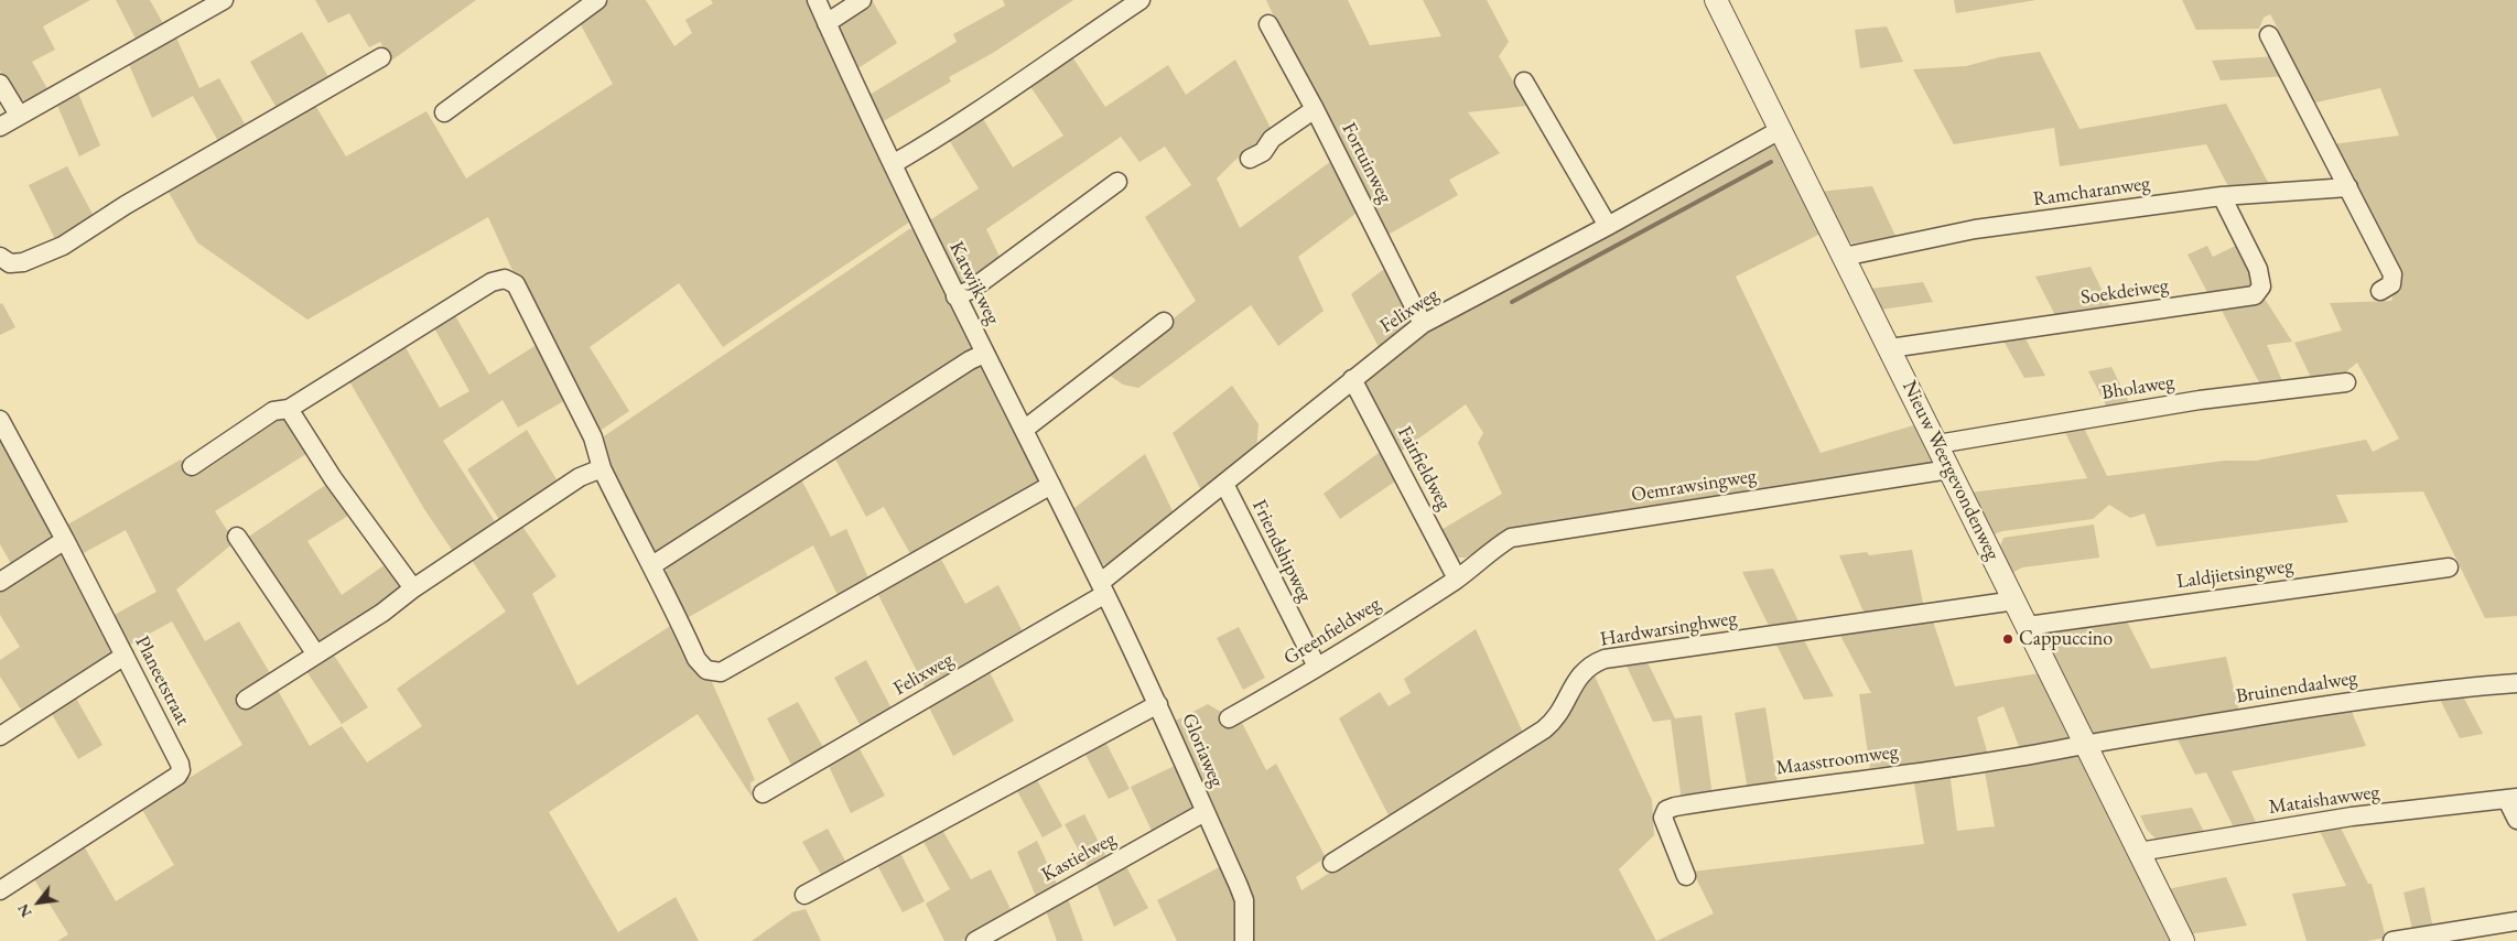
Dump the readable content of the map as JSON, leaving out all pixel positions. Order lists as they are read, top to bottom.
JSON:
{
  "streets": {
    "street": [
      "Fortuinweg",
      "Ramcharanweg",
      "Katwijkweg",
      "Soekdeiweg",
      "Felixweg",
      "Bholaweg",
      "Fairfieldweg",
      "Nieuw Weergevondenweg",
      "Oemrawsingweg",
      "Friendshipweg",
      "Laldjietsingweg",
      "Hardwarsinghweg",
      "Greenfieldweg",
      "Planeetstraat",
      "Bruinendaalweg",
      "Gloriaweg",
      "Maasstroomweg",
      "Mataishawweg",
      "Kastielweg"
    ]
  },
  "crossings": [
    ["Fortuinweg", "Felixweg"],
    ["Ramcharanweg", "Soekdeiweg"],
    ["Ramcharanweg", "Nieuw Weergevondenweg"],
    ["Katwijkweg", "Felixweg"],
    ["Katwijkweg", "Gloriaweg"],
    ["Soekdeiweg", "Nieuw Weergevondenweg"],
    ["Felixweg", "Fairfieldweg"],
    ["Felixweg", "Nieuw Weergevondenweg"],
    ["Felixweg", "Friendshipweg"],
    ["Felixweg", "Gloriaweg"],
    ["Bholaweg", "Nieuw Weergevondenweg"],
    ["Fairfieldweg", "Oemrawsingweg"],
    ["Fairfieldweg", "Greenfieldweg"],
    ["Nieuw Weergevondenweg", "Oemrawsingweg"],
    ["Nieuw Weergevondenweg", "Laldjietsingweg"],
    ["Nieuw Weergevondenweg", "Hardwarsinghweg"],
    ["Nieuw Weergevondenweg", "Bruinendaalweg"],
    ["Nieuw Weergevondenweg", "Maasstroomweg"],
    ["Nieuw Weergevondenweg", "Mataishawweg"],
    ["Oemrawsingweg", "Greenfieldweg"],
    ["Friendshipweg", "Greenfieldweg"],
    ["Bruinendaalweg", "Maasstroomweg"],
    ["Gloriaweg", "Kastielweg"]
  ],
  "places": ["Cappuccino"],
  "north": "bottom left"
}
